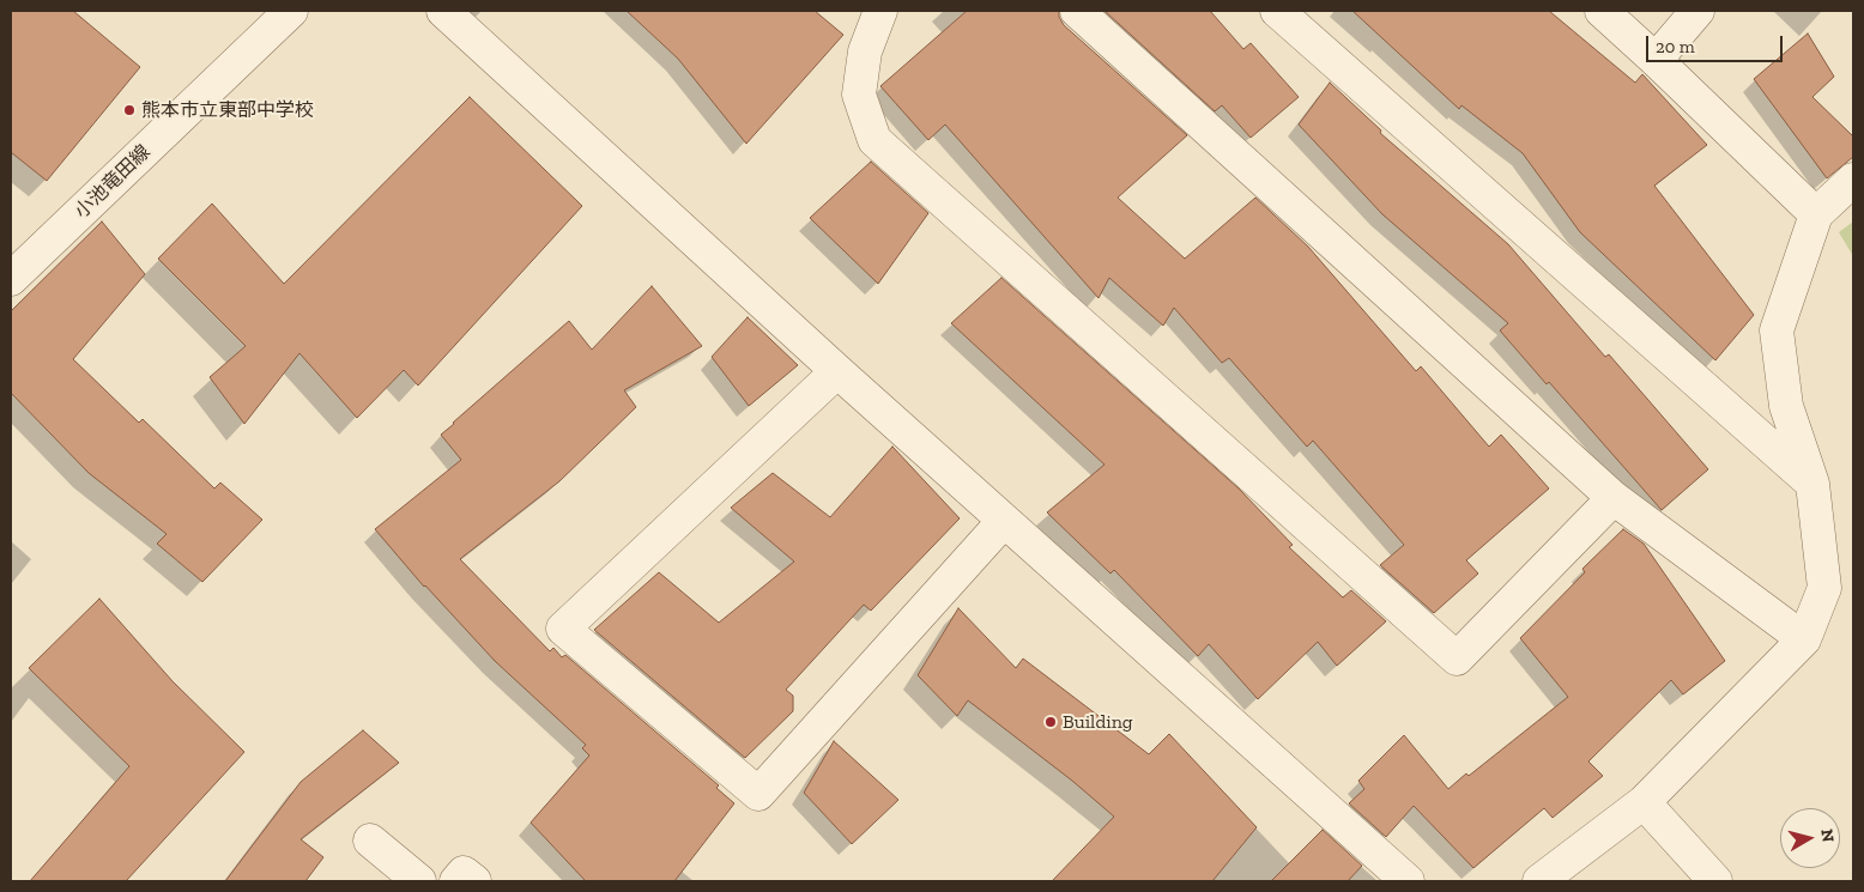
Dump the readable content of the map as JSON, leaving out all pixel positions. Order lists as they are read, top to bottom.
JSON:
{
  "streets": {
    "street": ["小池竜田線"]
  },
  "places": ["熊本市立東部中学校", "Building"],
  "scale_bar": "20 m",
  "north": "right"
}
